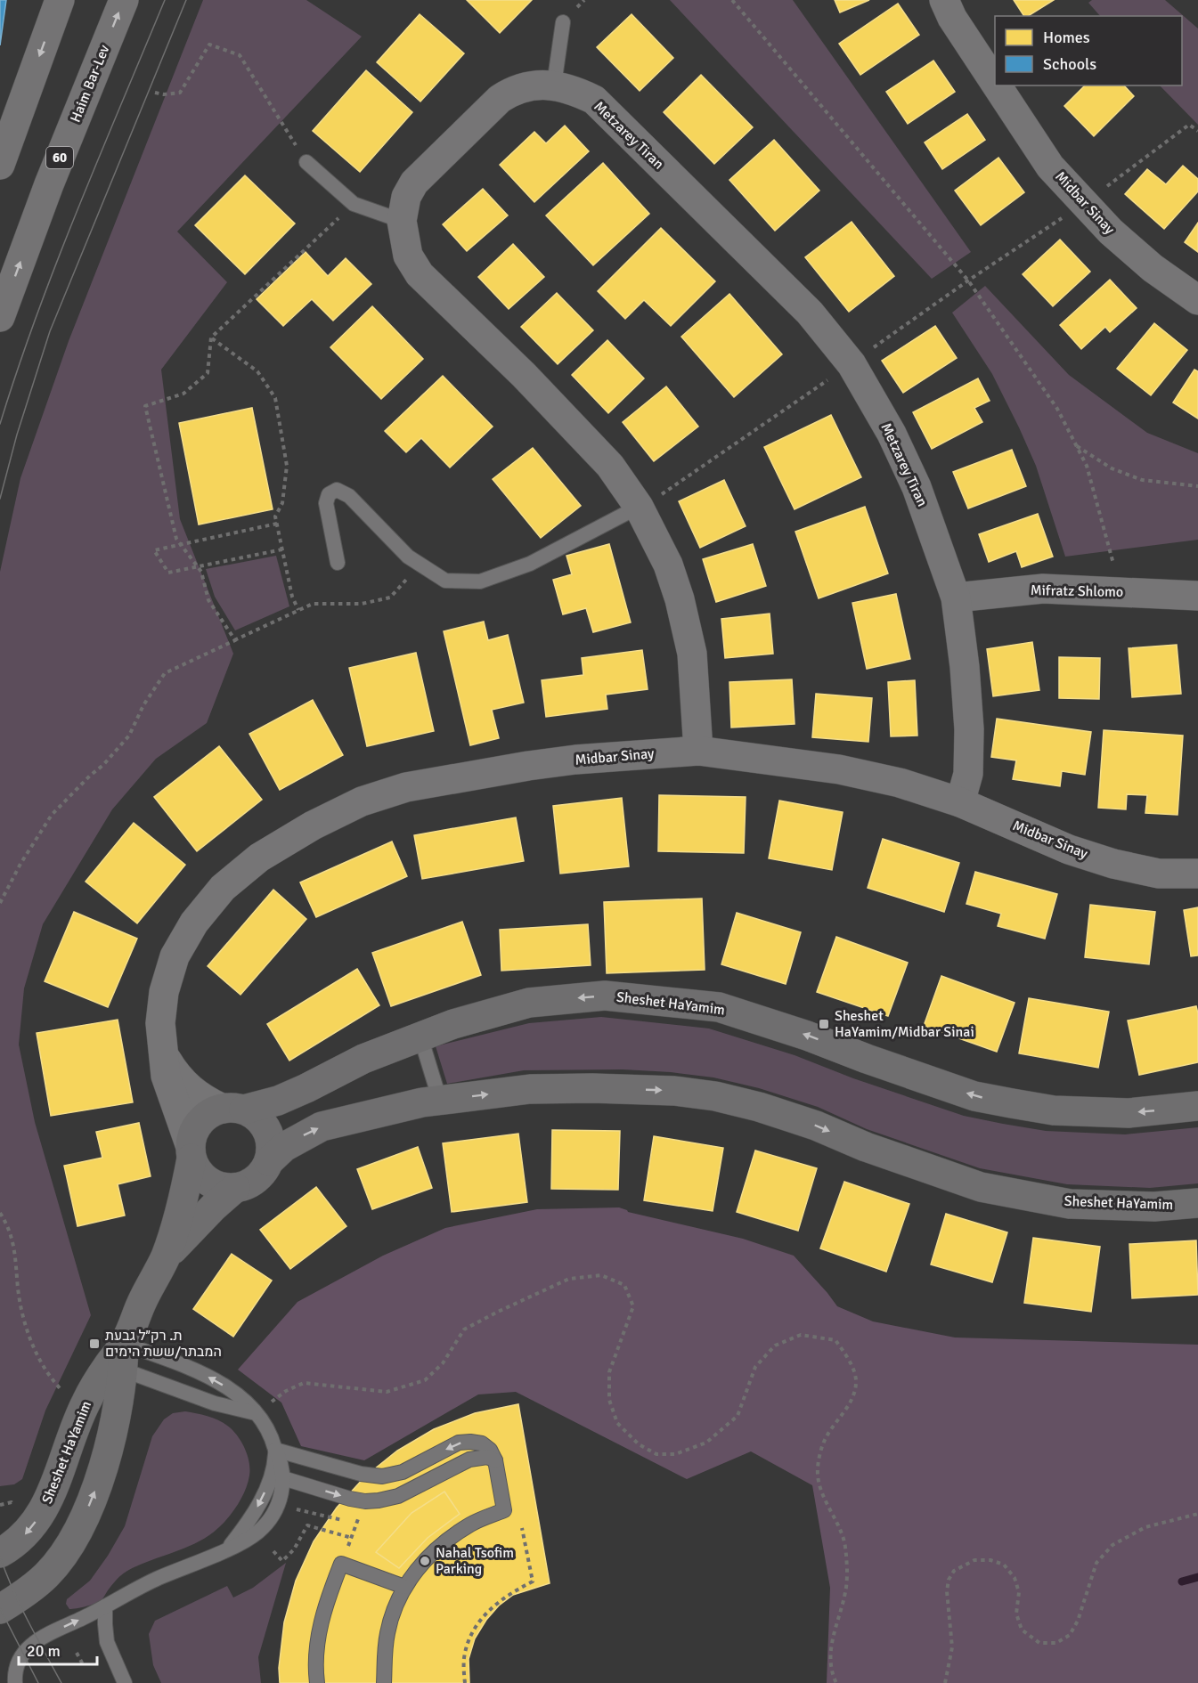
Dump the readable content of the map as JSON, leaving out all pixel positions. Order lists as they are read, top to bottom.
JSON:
{
  "streets": {
    "highway": ["Haim Bar-Lev", "60"],
    "street": [
      "Metzarey Tiran",
      "Midbar Sinay",
      "Mifratz Shlomo",
      "Sheshet HaYamim"
    ]
  },
  "crossings": [
    ["Metzarey Tiran", "Midbar Sinay"],
    ["Metzarey Tiran", "Mifratz Shlomo"],
    ["Midbar Sinay", "Sheshet HaYamim"]
  ],
  "places": {
    "transit": ["Sheshet HaYamim/Midbar Sinai", "ת. רק״ל גבעת המבתר/ששת הימים"],
    "other": ["Nahal Tsofim Parking"]
  },
  "legend": ["Homes", "Schools"],
  "scale_bar": "20 m"
}
